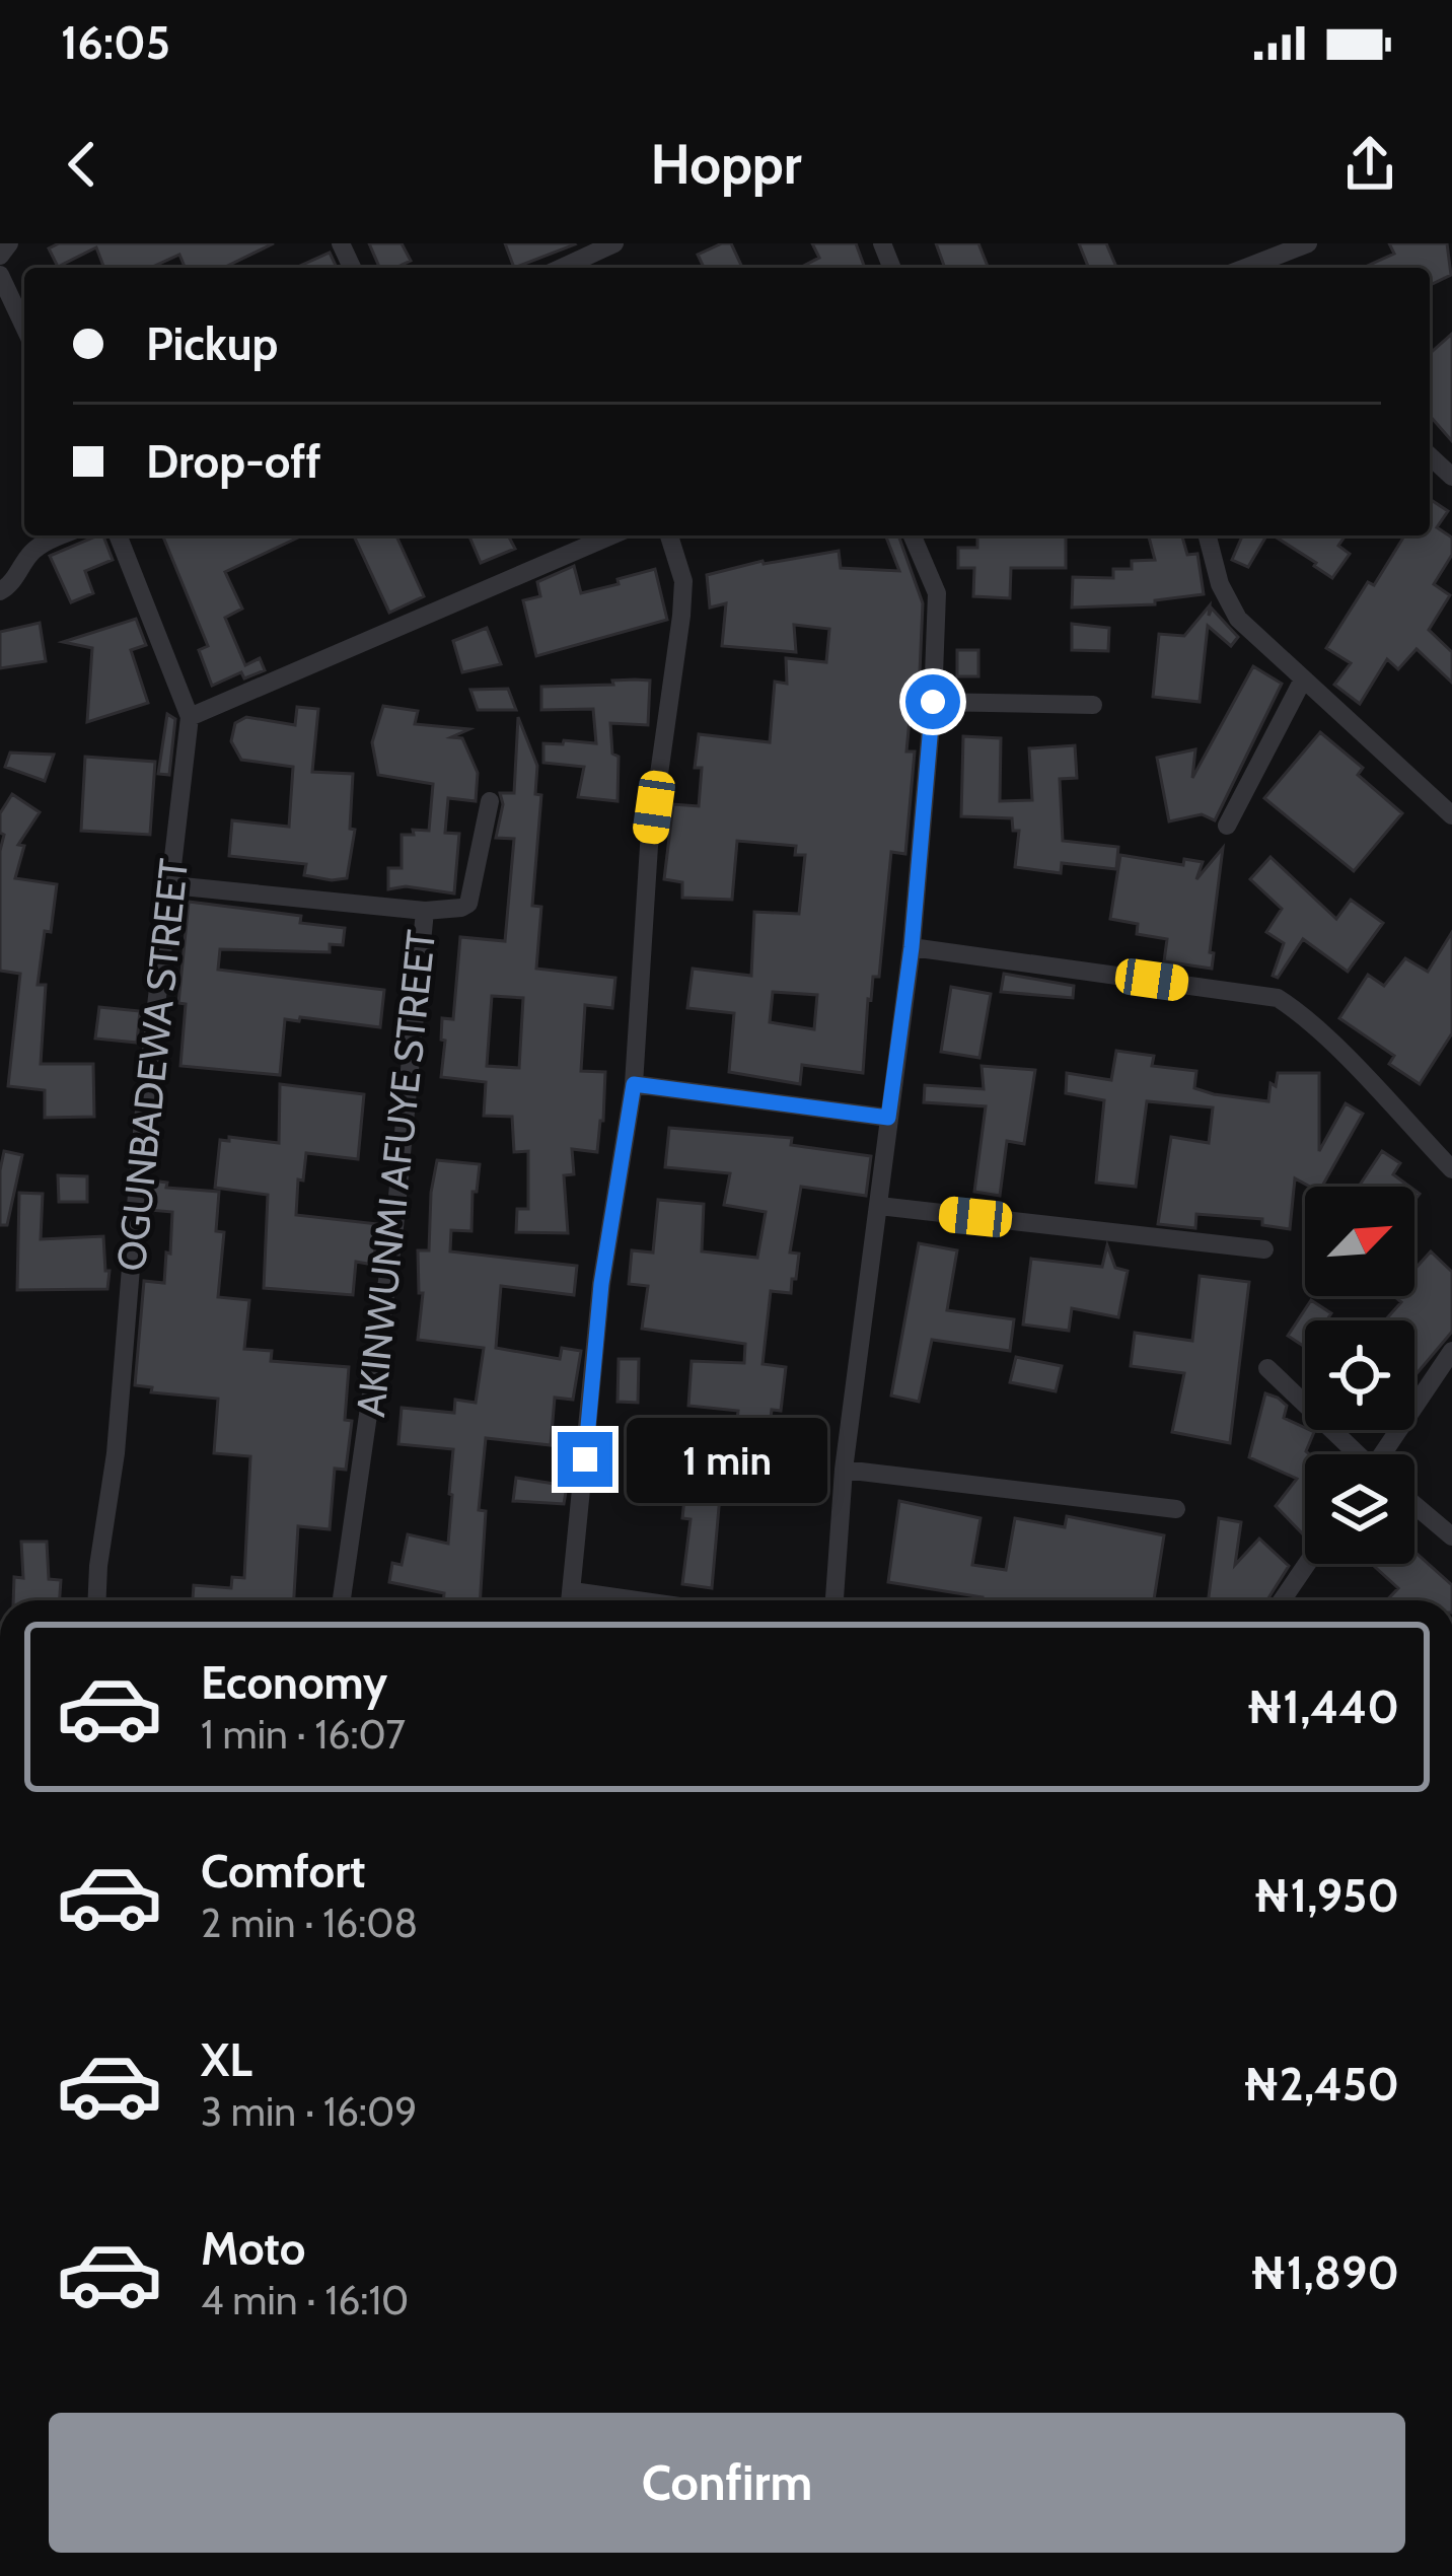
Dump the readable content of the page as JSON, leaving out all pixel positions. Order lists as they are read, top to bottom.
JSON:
{
  "streets": {
    "street": ["OGUNBADEWA STREET", "AKINWUNMI AFUYE STREET"]
  },
  "crossings": [
    ["OGUNBADEWA STREET", "AKINWUNMI AFUYE STREET"]
  ],
  "north": "top right",
  "page": {
    "status": "16:05",
    "header": "Hoppr",
    "banner": ["Pickup", "Drop-off"],
    "bubble": "1 min",
    "list": [
      {
        "name": "Economy",
        "note": "1 min · 16:07",
        "value": "₦1,440"
      },
      {
        "name": "Comfort",
        "note": "2 min · 16:08",
        "value": "₦1,950"
      },
      {
        "name": "XL",
        "note": "3 min · 16:09",
        "value": "₦2,450"
      },
      {
        "name": "Moto",
        "note": "4 min · 16:10",
        "value": "₦1,890"
      }
    ],
    "buttons": "Confirm"
  }
}
